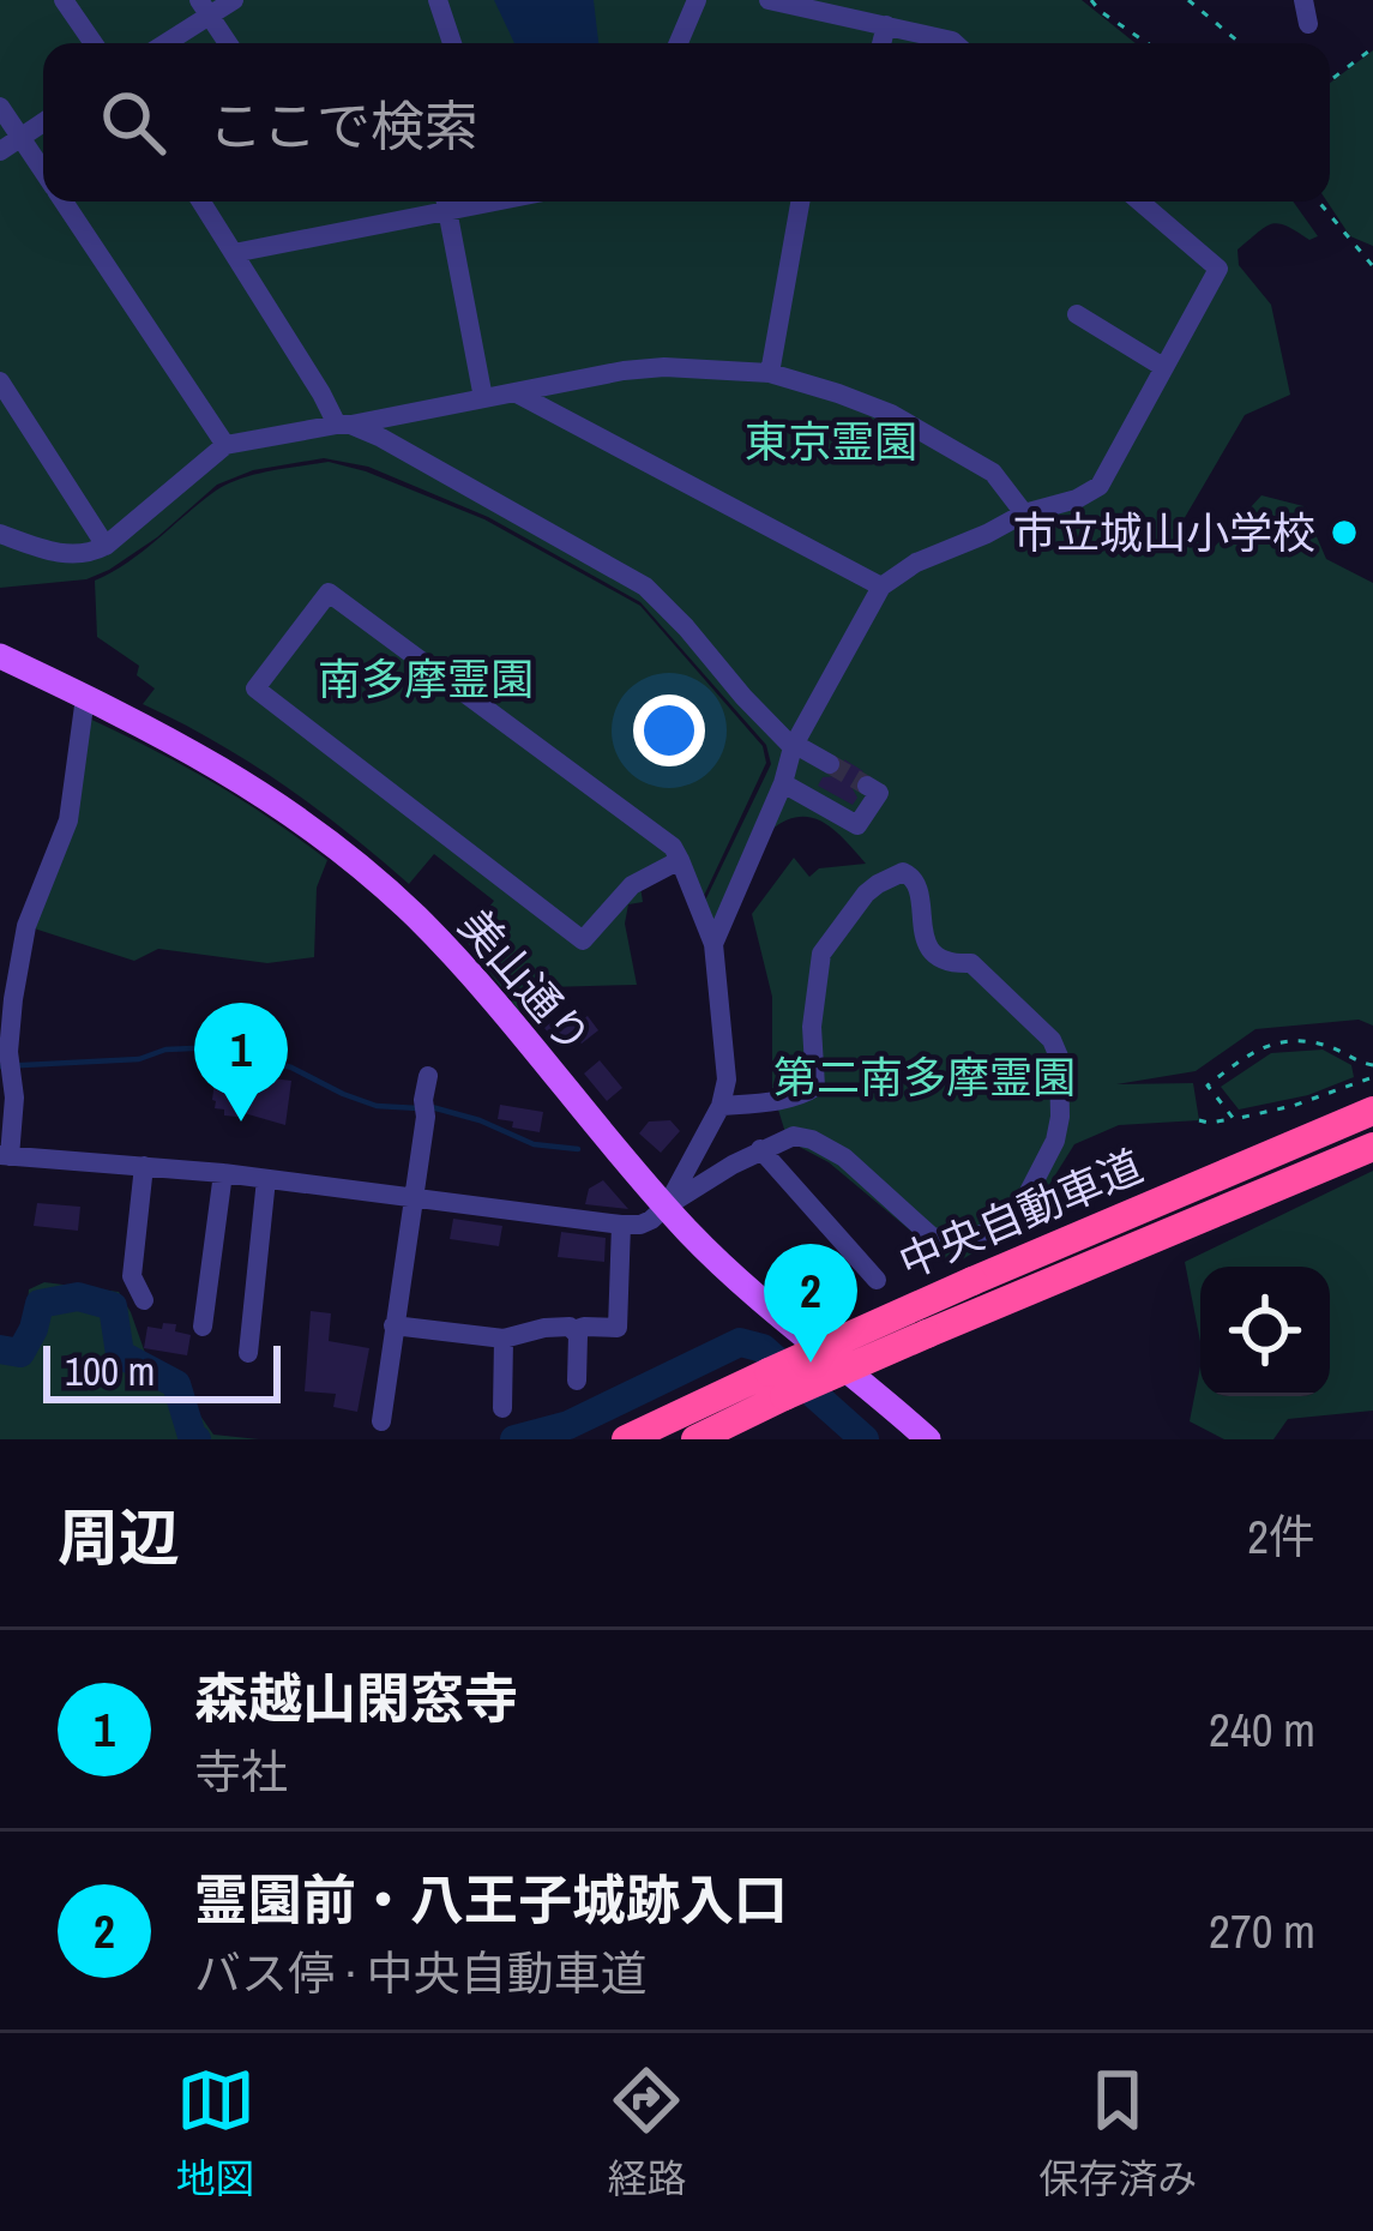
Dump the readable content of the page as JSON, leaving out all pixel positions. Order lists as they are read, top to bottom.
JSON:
{
  "streets": {
    "highway": ["中央自動車道"],
    "main road": ["美山通り"]
  },
  "parks": ["東京霊園", "南多摩霊園", "第二南多摩霊園"],
  "places": ["市立城山小学校"],
  "scale_bar": "100 m",
  "page": {
    "search": "ここで検索",
    "pins": ["1", "2"],
    "scale": "100 m",
    "heading": ["周辺", "2件"],
    "list": [
      {
        "mark": "1",
        "name": "森越山閑窓寺",
        "note": "寺社",
        "value": "240 m"
      },
      {
        "mark": "2",
        "name": "霊園前・八王子城跡入口",
        "note": "バス停 · 中央自動車道",
        "value": "270 m"
      }
    ],
    "nav": ["地図", "経路", "保存済み"]
  }
}
